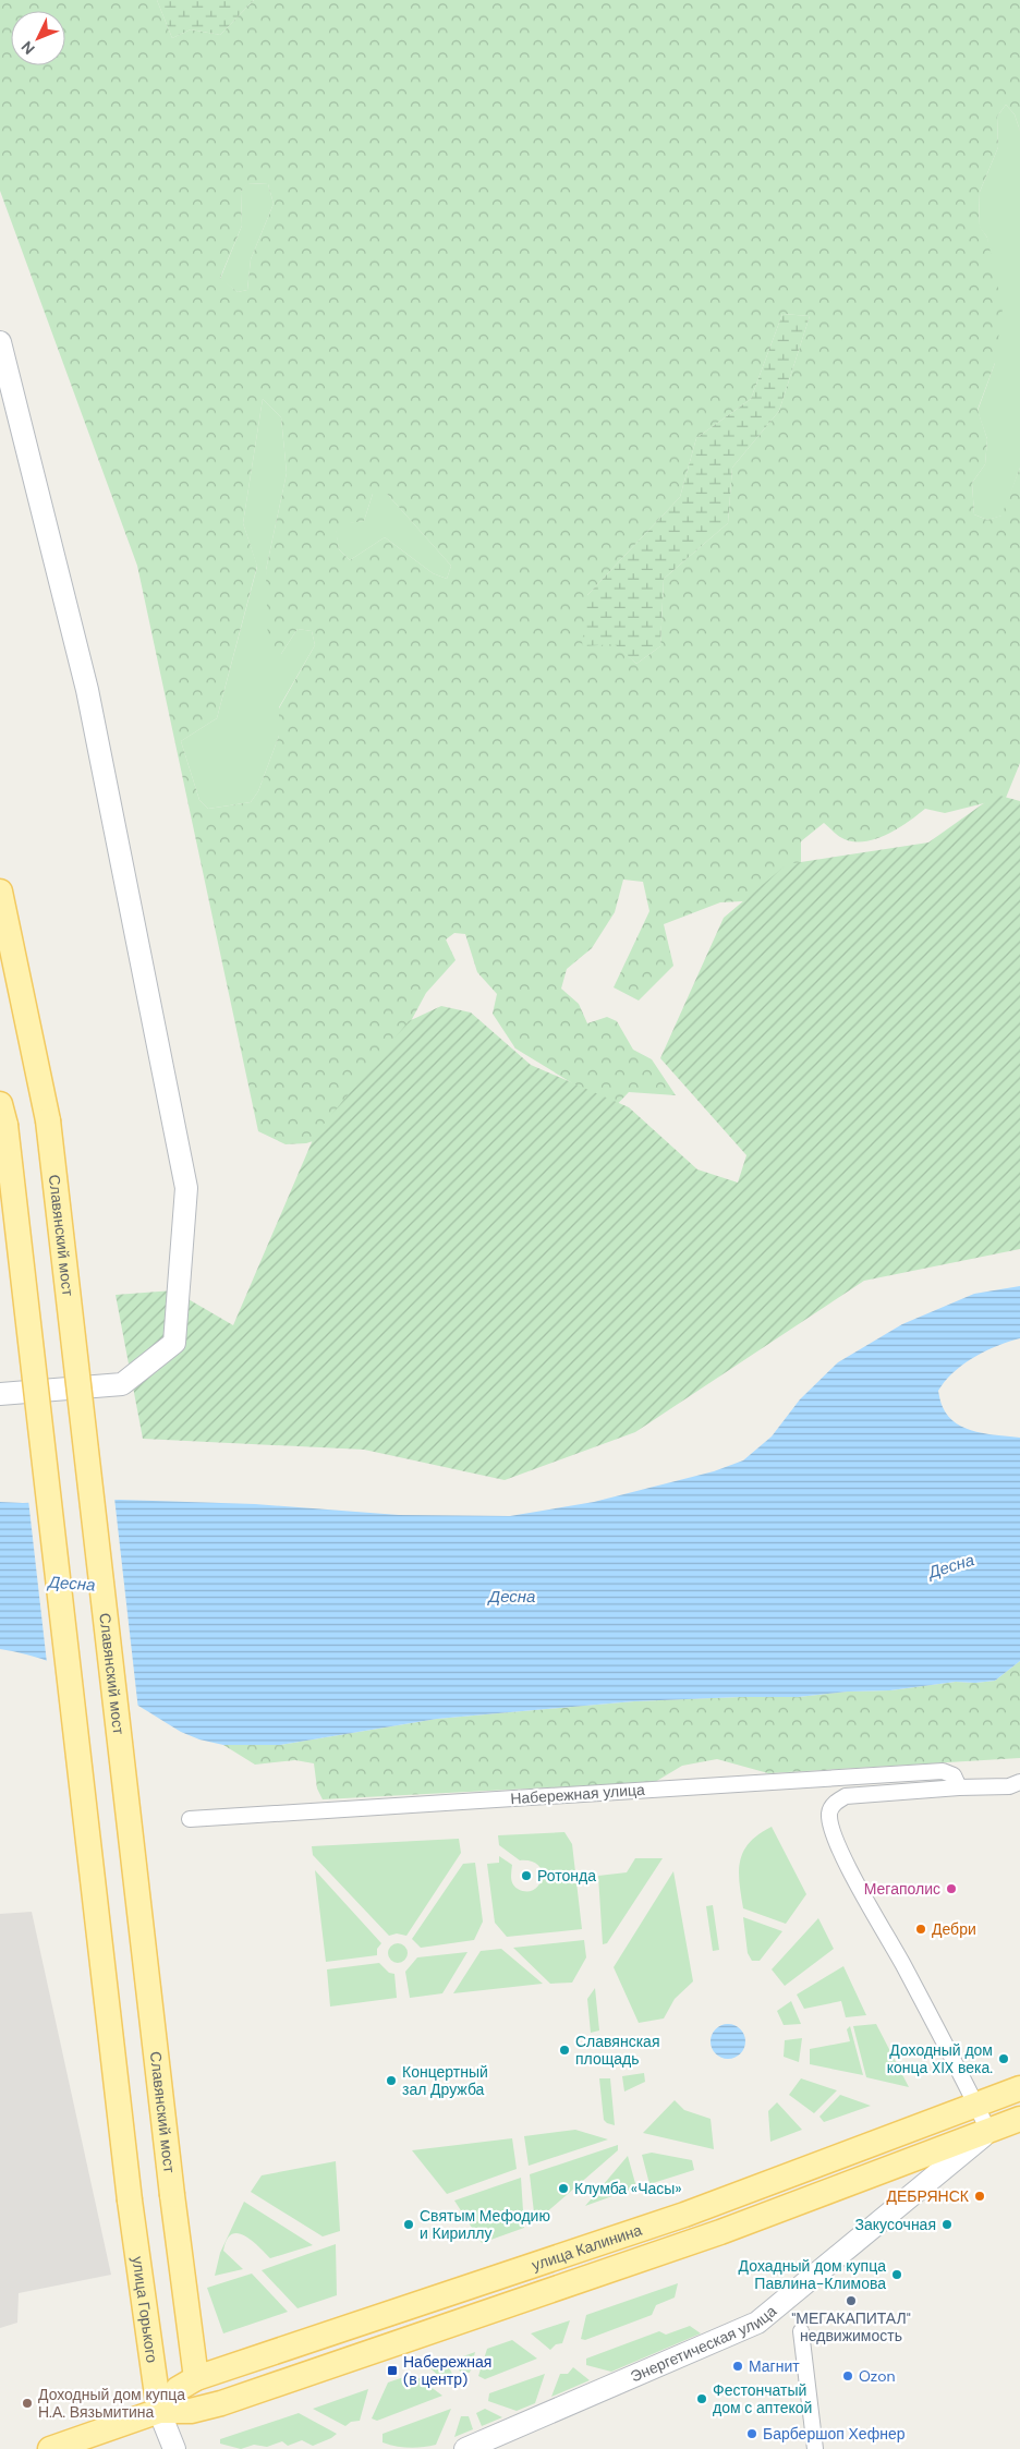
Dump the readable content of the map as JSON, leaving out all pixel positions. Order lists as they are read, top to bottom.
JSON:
{
  "streets": {
    "main road": ["Славянский мост", "улица Калинина", "улица Горького"],
    "street": ["Набережная улица", "Энергетическая улица"]
  },
  "crossings": [
    ["Славянский мост", "улица Калинина"],
    ["улица Калинина", "улица Горького"],
    ["улица Калинина", "Энергетическая улица"]
  ],
  "water": ["Десна"],
  "places": {
    "other": [
      "Ротонда",
      "Мегаполис",
      "Дебри",
      "Славянская площадь",
      "Доходный дом конца XIX века.",
      "Концертный зал Дружба",
      "Клумба «Часы»",
      "ДЕБРЯНСК",
      "Святым Мефодию и Кириллу",
      "Закусочная",
      "Дохадный дом купца Павлина-Климова",
      "\"МЕГАКАПИТАЛ\" недвижимость",
      "Магнит",
      "Ozon",
      "Фестончатый дом с аптекой",
      "Доходный дом купца Н.А. Вязьмитина",
      "Барбершоп Хефнер"
    ],
    "transit": ["Набережная (в центр)"]
  },
  "north": "bottom left"
}
